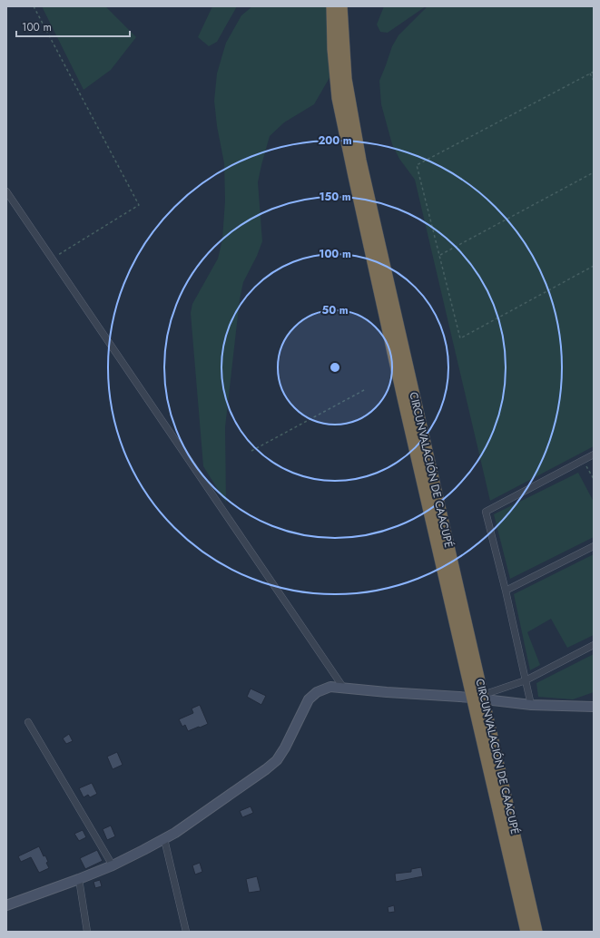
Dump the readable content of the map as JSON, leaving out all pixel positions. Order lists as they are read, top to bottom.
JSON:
{
  "streets": {
    "highway": ["CIRCUNVALACIÓN DE CAACUPÉ"]
  },
  "scale_bar": "100 m",
  "rings": [
    "200 m",
    "150 m",
    "100 m",
    "50 m"
  ]
}
